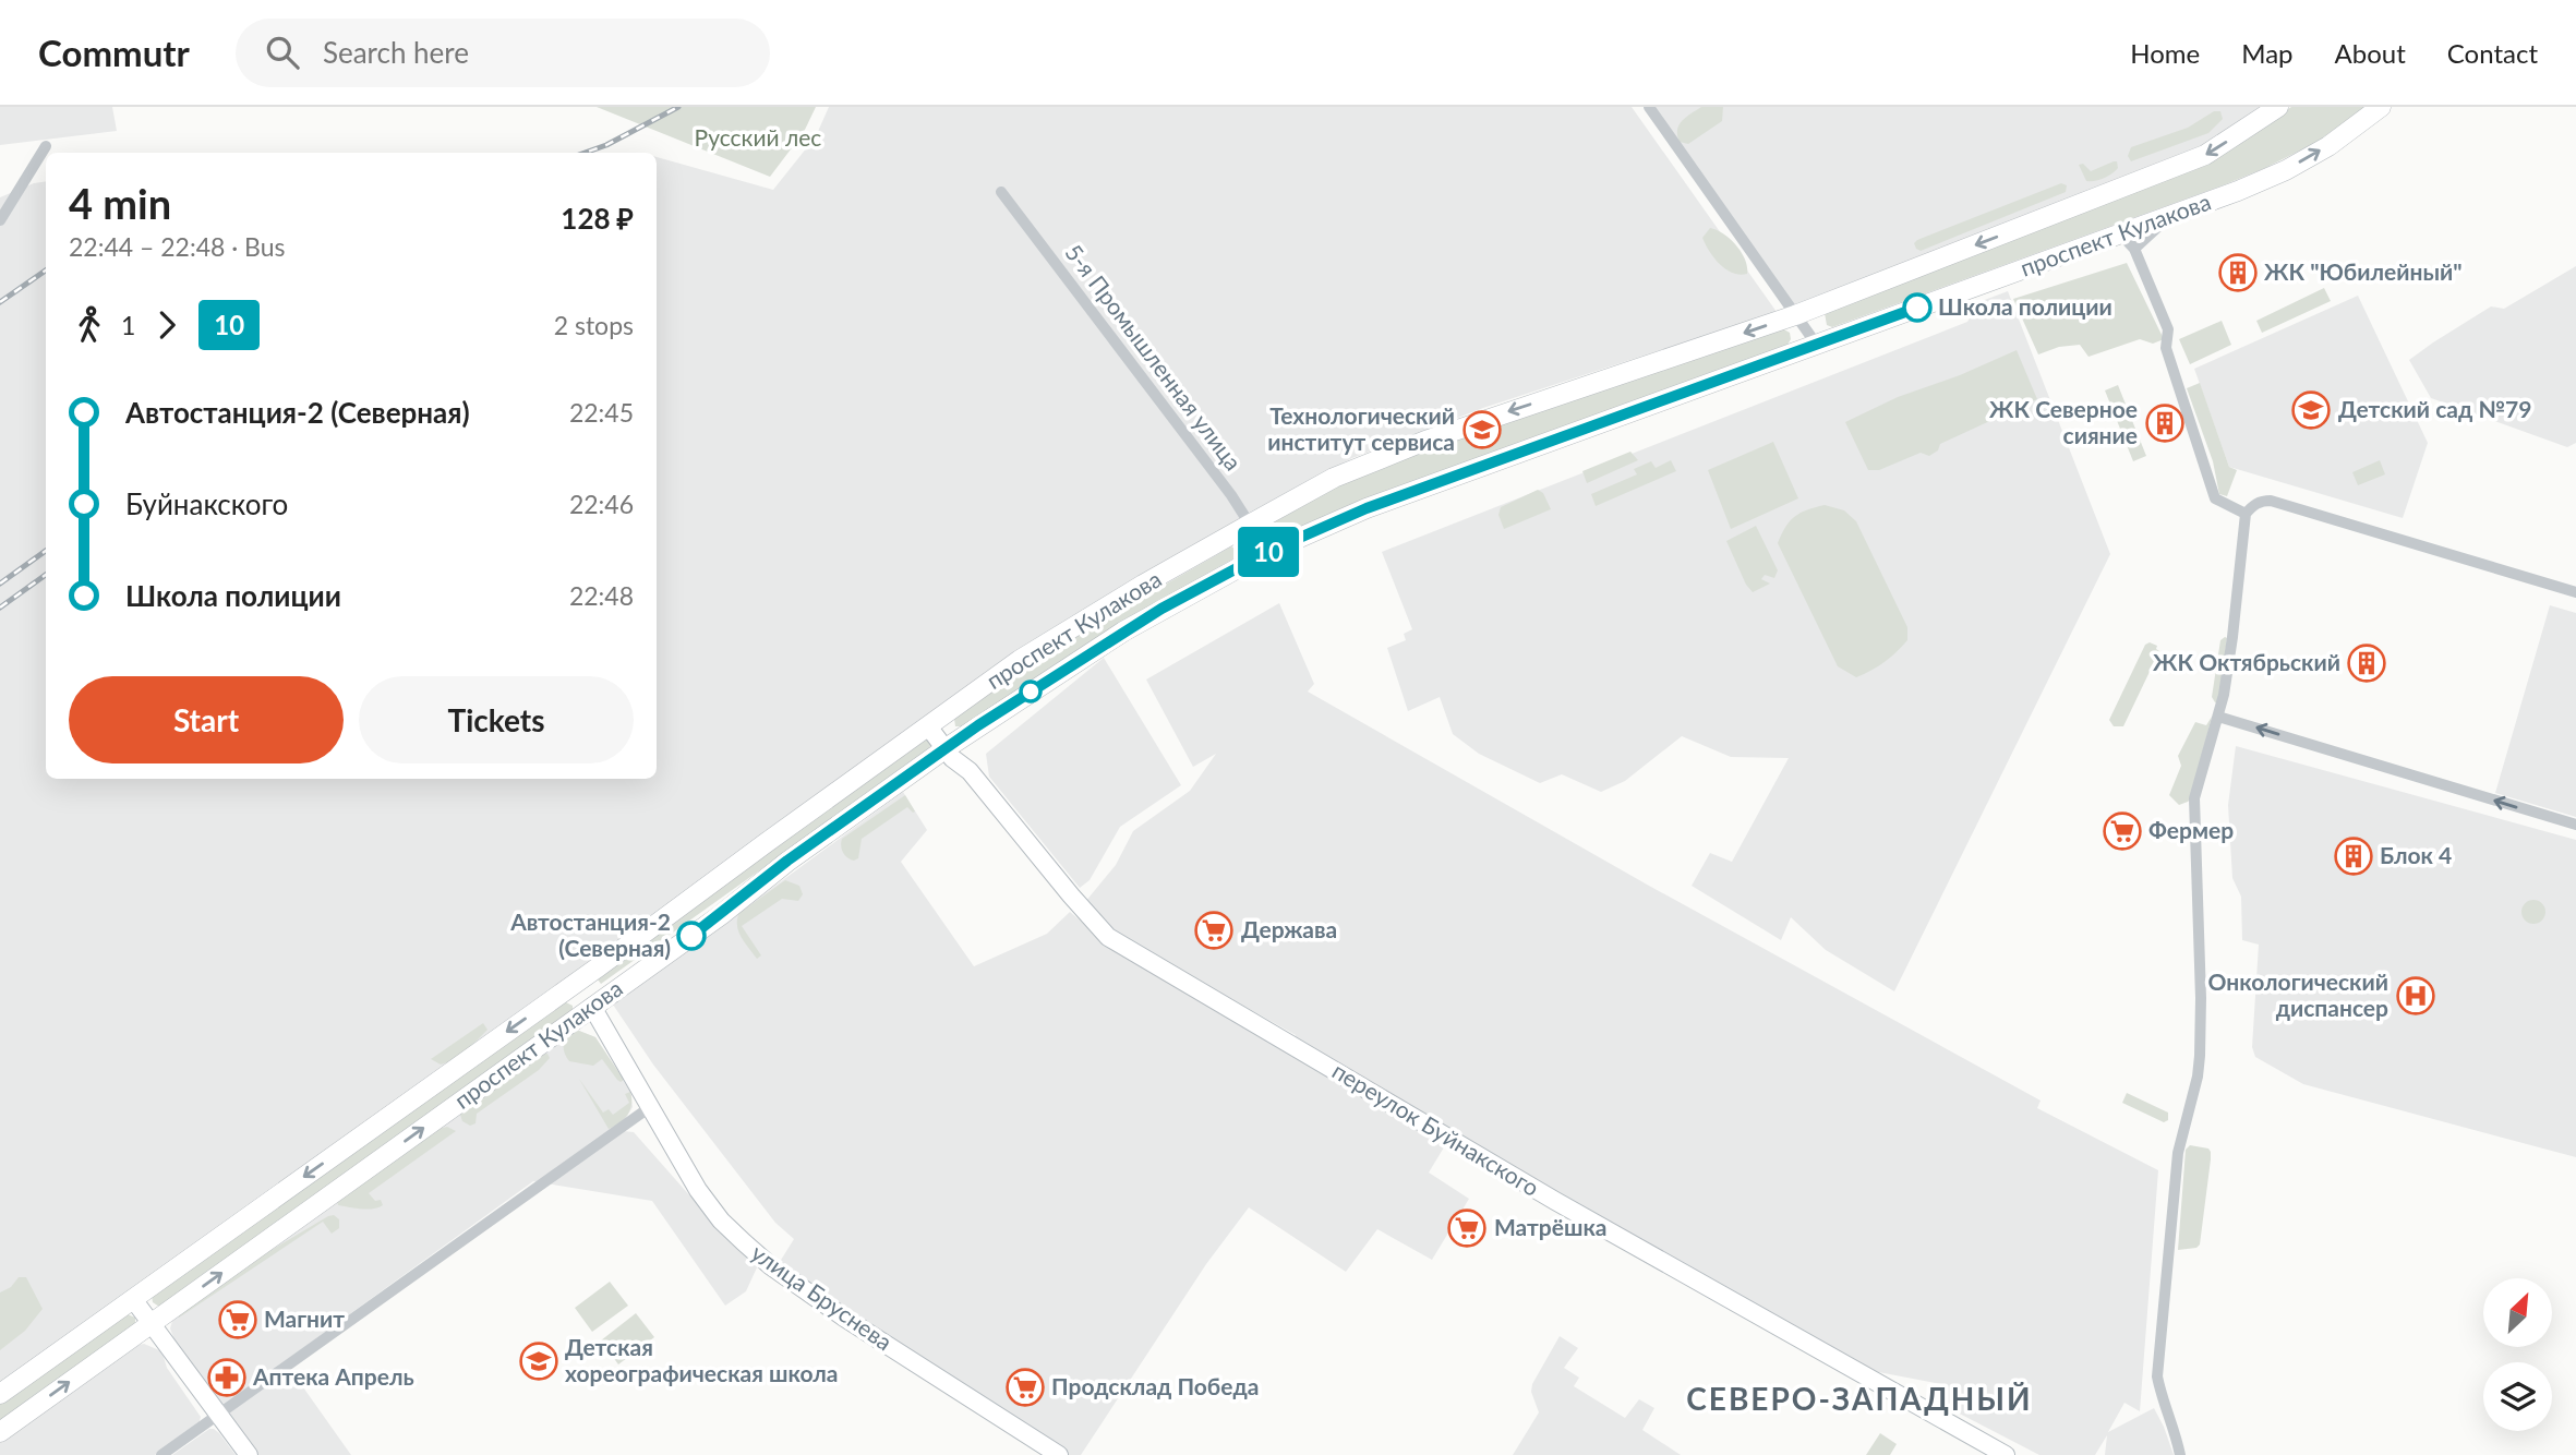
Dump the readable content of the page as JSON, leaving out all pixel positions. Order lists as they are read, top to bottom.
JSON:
{
  "streets": {
    "main road": ["проспект Кулакова"],
    "street": ["5-я Промышленная улица", "переулок Буйнакского", "улица Бруснева"]
  },
  "crossings": [
    ["проспект Кулакова", "5-я Промышленная улица"],
    ["проспект Кулакова", "переулок Буйнакского"],
    ["проспект Кулакова", "улица Бруснева"]
  ],
  "districts": ["СЕВЕРО-ЗАПАДНЫЙ"],
  "parks": ["Русский лес"],
  "places": {
    "building": [
      "ЖК \"Юбилейный\"",
      "ЖК Северное сияние",
      "ЖК Октябрьский",
      "Блок 4"
    ],
    "other": ["Школа полиции", "Автостанция-2 (Северная)"],
    "school or university": ["Детский сад №79", "Технологический институт сервиса", "Детская хореографическая школа"],
    "supermarket": [
      "Фермер",
      "Держава",
      "Матрёшка",
      "Магнит",
      "Продсклад Победа"
    ],
    "hospital": ["Онкологический диспансер"],
    "pharmacy": ["Аптека Апрель"]
  },
  "lines": ["bus line 10"],
  "north": "top right",
  "page": {
    "header": "Commutr",
    "search": "Search here",
    "nav": [
      "Home",
      "Map",
      "About",
      "Contact"
    ],
    "on_map": "10",
    "heading": ["4 min", "22:44 – 22:48 · Bus", "128 ₽"],
    "legs": ["1", "10", "2 stops"],
    "list": [
      {
        "name": "Автостанция-2 (Северная)",
        "value": "22:45"
      },
      {
        "name": "Буйнакского",
        "value": "22:46"
      },
      {
        "name": "Школа полиции",
        "value": "22:48"
      }
    ],
    "buttons": ["Start", "Tickets"]
  }
}
